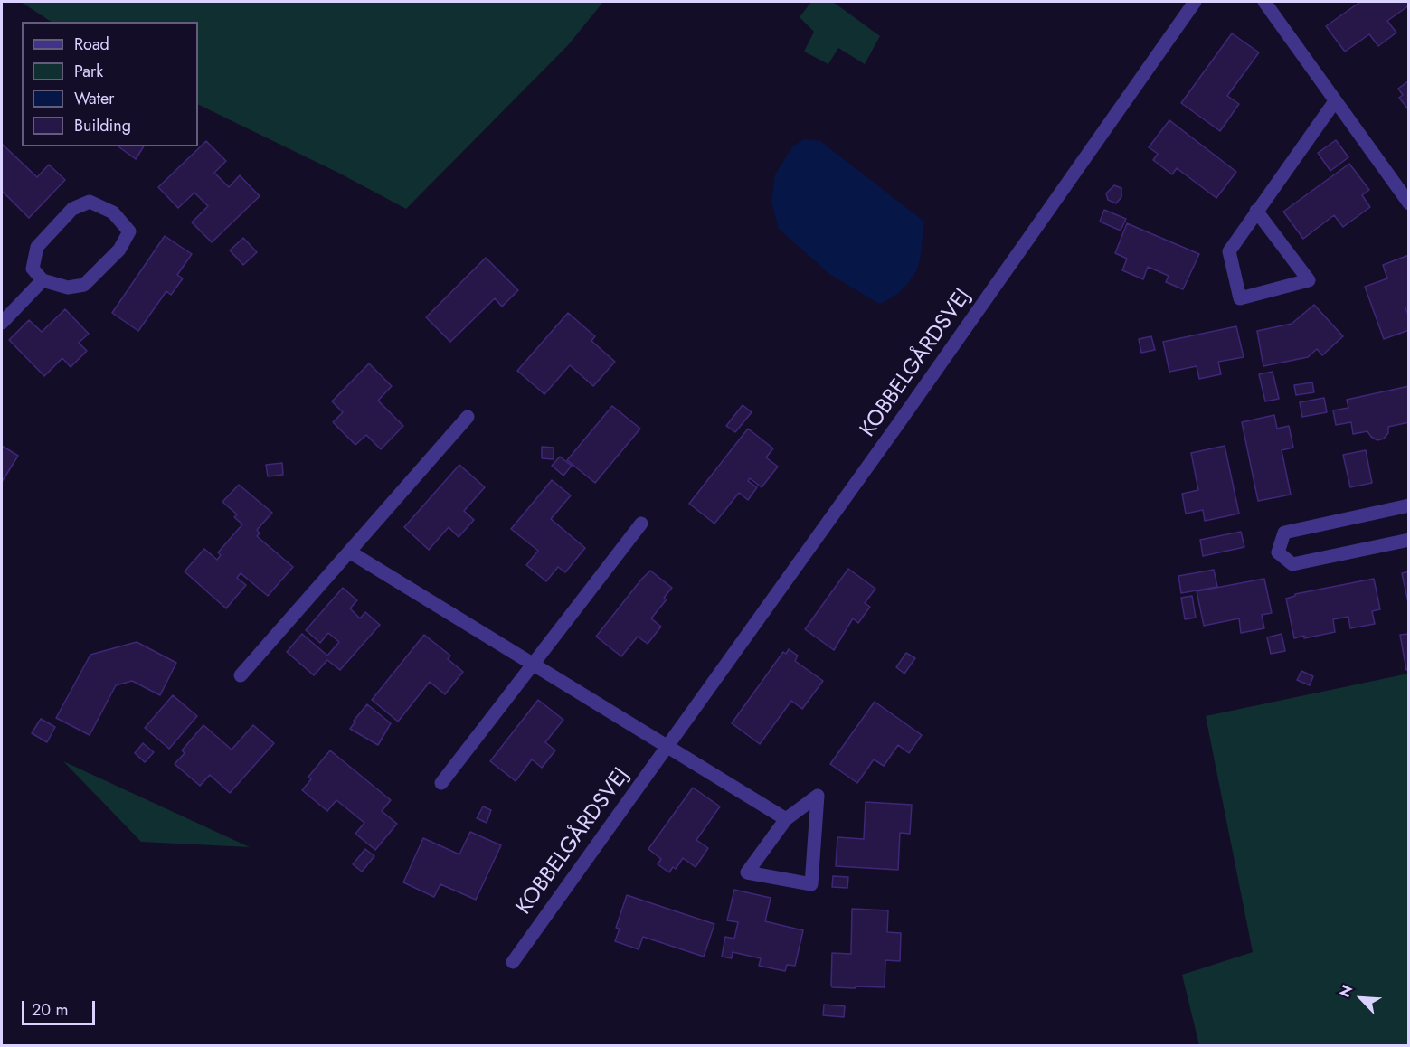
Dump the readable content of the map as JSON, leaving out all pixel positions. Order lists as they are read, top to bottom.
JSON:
{
  "streets": {
    "street": ["KOBBELGÅRDSVEJ"]
  },
  "legend": [
    "Road",
    "Park",
    "Water",
    "Building"
  ],
  "scale_bar": "20 m",
  "north": "top left"
}
